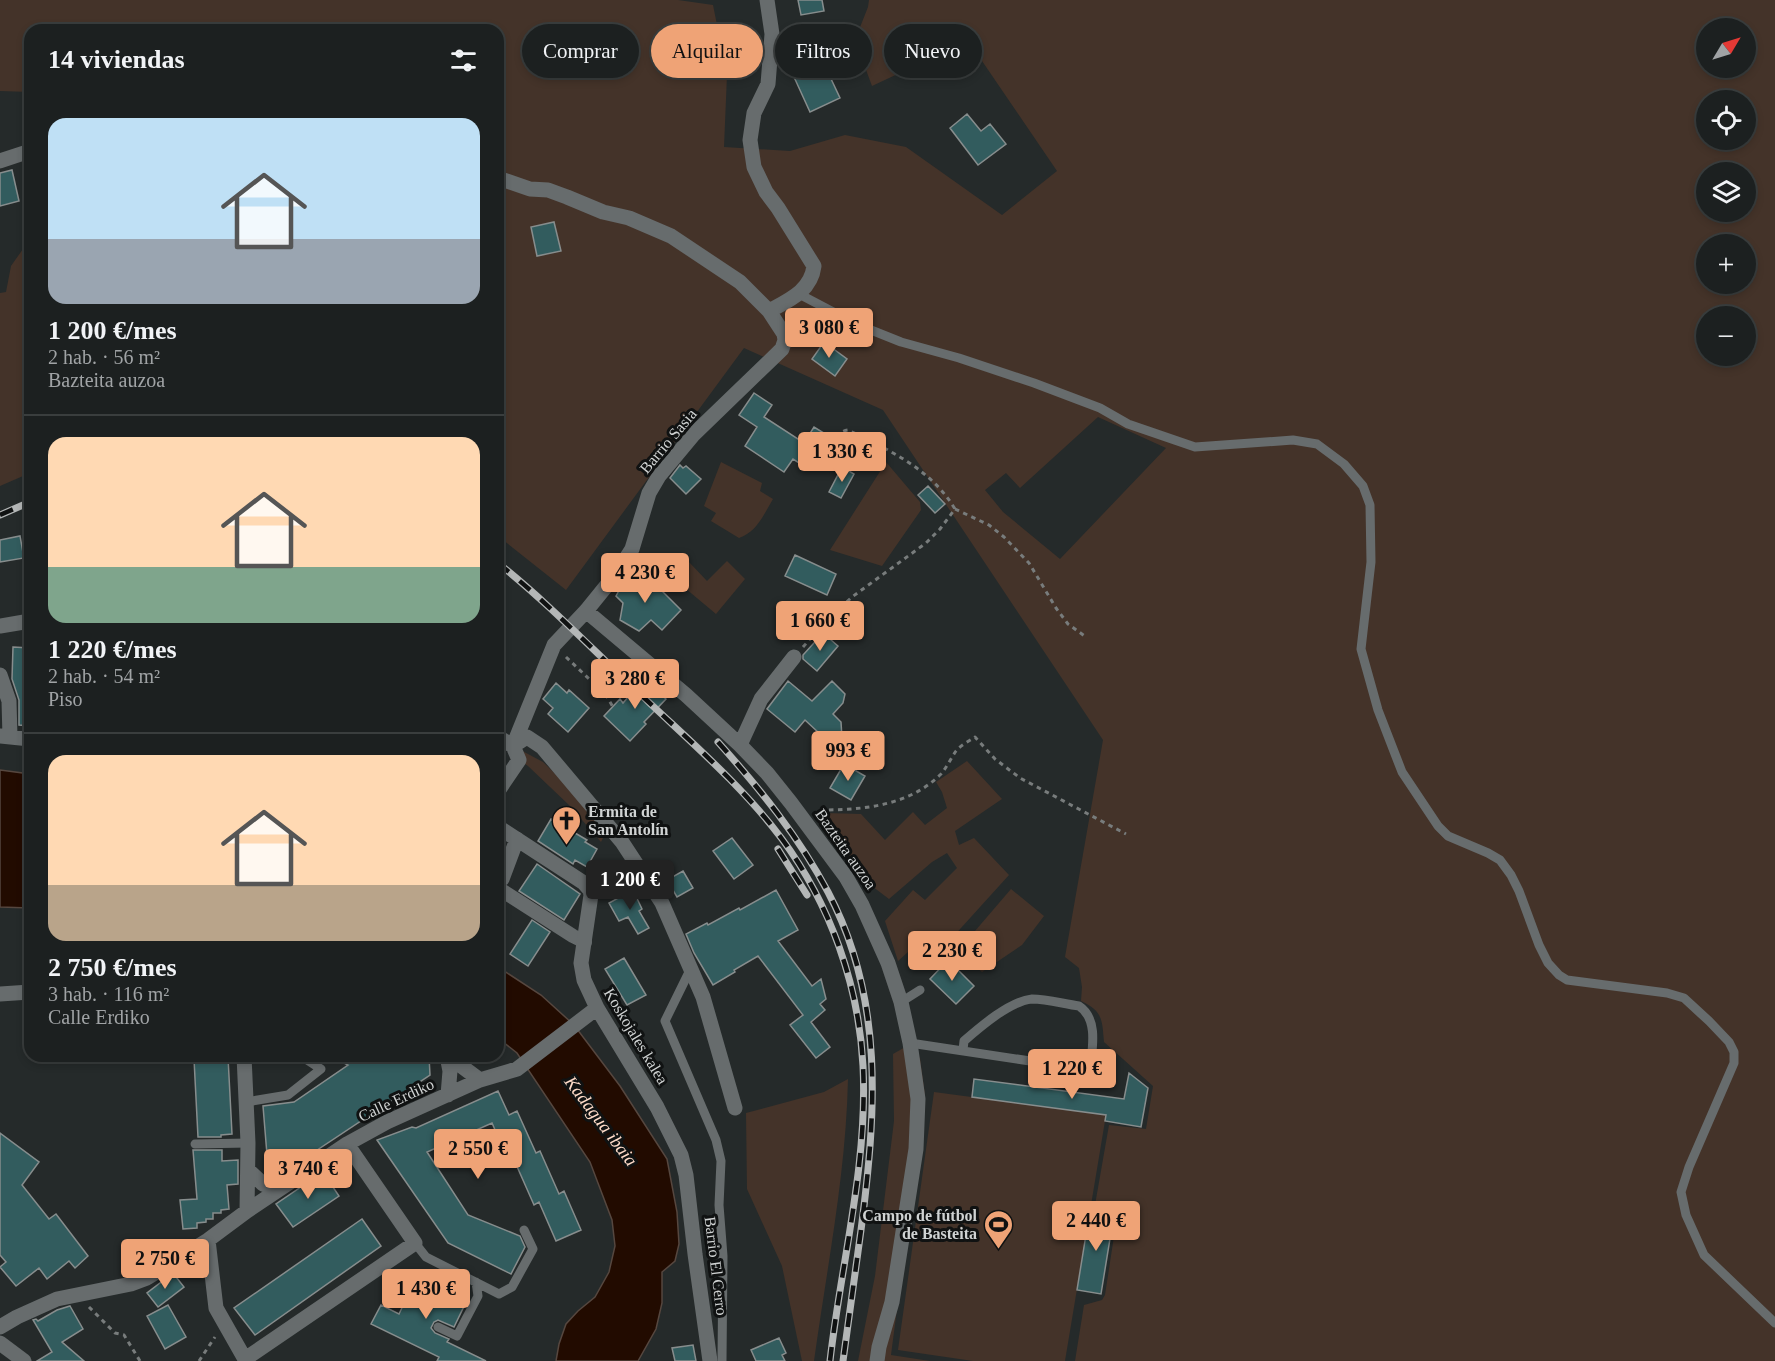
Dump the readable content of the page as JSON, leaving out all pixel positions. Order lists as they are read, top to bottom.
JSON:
{
  "streets": {
    "street": [
      "Barrio Sasia",
      "Bazteita auzoa",
      "Koskojales kalea",
      "Calle Erdiko",
      "Barrio El Cerro"
    ]
  },
  "crossings": [
    ["Barrio Sasia", "Bazteita auzoa"],
    ["Koskojales kalea", "Calle Erdiko"],
    ["Koskojales kalea", "Barrio El Cerro"]
  ],
  "water": ["Kadagua ibaia"],
  "places": {
    "church": ["Ermita de San Antolín"],
    "sports": ["Campo de fútbol de Basteita"]
  },
  "north": "top right",
  "page": {
    "map_buttons": ["+", "−"],
    "chip": [
      "Comprar",
      "Alquilar",
      "Filtros",
      "Nuevo"
    ],
    "heading": "14 viviendas",
    "list": [
      {
        "name": "1 200 €/mes",
        "note": "2 hab. · 56 m² · Bazteita auzoa"
      },
      {
        "name": "1 220 €/mes",
        "note": "2 hab. · 54 m² · Piso"
      },
      {
        "name": "2 750 €/mes",
        "note": "3 hab. · 116 m² · Calle Erdiko"
      }
    ],
    "price": [
      "3 080 €",
      "1 330 €",
      "4 230 €",
      "1 660 €",
      "3 280 €",
      "993 €",
      "1 200 €",
      "2 230 €",
      "1 220 €",
      "2 550 €",
      "3 740 €",
      "2 440 €",
      "2 750 €",
      "1 430 €"
    ]
  }
}
